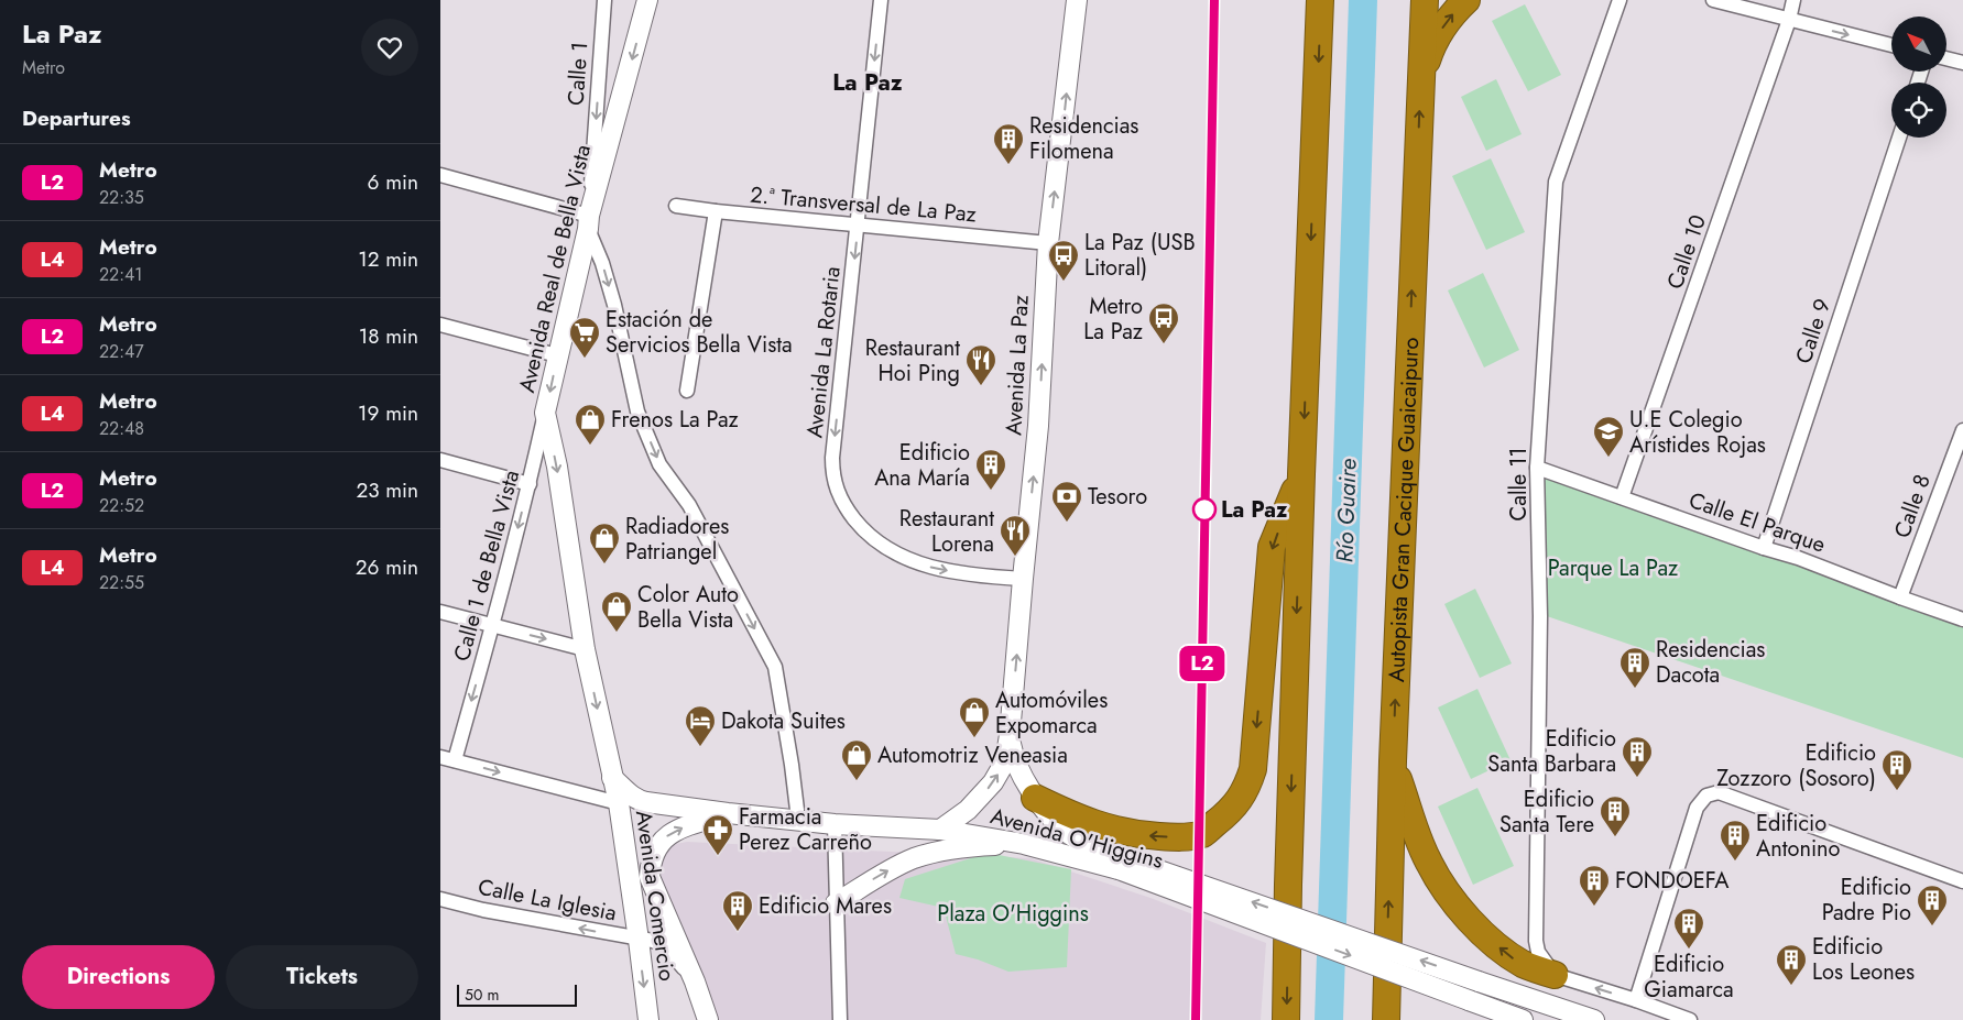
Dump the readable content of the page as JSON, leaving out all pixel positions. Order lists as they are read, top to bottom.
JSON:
{
  "streets": {
    "highway": ["Autopista Gran Cacique Guaicaipuro"],
    "main road": [
      "Avenida Real de Bella Vista",
      "Avenida La Paz",
      "Avenida O'Higgins",
      "Avenida Comercio"
    ],
    "street": [
      "Calle 1",
      "2.ª Transversal de La Paz",
      "Calle 10",
      "Calle 9",
      "Avenida La Rotaria",
      "Calle 11",
      "Calle 8",
      "Calle El Parque",
      "Calle 1 de Bella Vista",
      "Calle La Iglesia"
    ]
  },
  "crossings": [
    ["Calle 1", "Avenida Real de Bella Vista"],
    ["2.ª Transversal de La Paz", "Avenida La Rotaria"],
    ["2.ª Transversal de La Paz", "Avenida La Paz"],
    ["Calle 10", "Calle El Parque"],
    ["Avenida Real de Bella Vista", "Calle 1 de Bella Vista"],
    ["Avenida Real de Bella Vista", "Avenida O'Higgins"],
    ["Avenida Real de Bella Vista", "Avenida Comercio"],
    ["Calle 9", "Calle El Parque"],
    ["Avenida La Rotaria", "Avenida La Paz"],
    ["Avenida La Paz", "Avenida O'Higgins"],
    ["Calle 11", "Calle El Parque"],
    ["Calle 8", "Calle El Parque"],
    ["Avenida O'Higgins", "Avenida Comercio"],
    ["Avenida O'Higgins", "Calle La Iglesia"],
    ["Avenida Comercio", "Calle La Iglesia"]
  ],
  "one_way": [
    "Calle 1",
    "Avenida Real de Bella Vista",
    "Avenida La Rotaria",
    "Avenida La Paz",
    "Calle 1 de Bella Vista",
    "Calle La Iglesia"
  ],
  "districts": ["La Paz"],
  "water": ["Río Guaire"],
  "parks": ["Parque La Paz", "Plaza O'Higgins"],
  "places": {
    "building": [
      "Residencias Filomena",
      "Edificio Ana María",
      "Residencias Dacota",
      "Edificio Santa Barbara",
      "Edificio Zozzoro (Sosoro)",
      "Edificio Santa Tere",
      "Edificio Antonino",
      "FONDOEFA",
      "Edificio Padre Pio",
      "Edificio Mares",
      "Edificio Giamarca",
      "Edificio Los Leones"
    ],
    "bus stop": ["La Paz (USB Litoral)", "Metro La Paz"],
    "supermarket": ["Estación de Servicios Bella Vista"],
    "restaurant": ["Restaurant Hoi Ping", "Restaurant Lorena"],
    "shop": [
      "Frenos La Paz",
      "Radiadores Patriangel",
      "Color Auto Bella Vista",
      "Automóviles Expomarca",
      "Automotriz Veneasia"
    ],
    "school or university": ["U.E Colegio Arístides Rojas"],
    "other": ["La Paz"],
    "bank": ["Tesoro"],
    "hotel": ["Dakota Suites"],
    "pharmacy": ["Farmacia Perez Carreño"]
  },
  "lines": ["metro line L2"],
  "scale_bar": "50 m",
  "north": "top left",
  "page": {
    "heading": [
      ["La Paz", "Metro"],
      "Departures"
    ],
    "on_map": "L2",
    "list": [
      {
        "mark": "L2",
        "name": "Metro",
        "note": "22:35",
        "value": "6 min"
      },
      {
        "mark": "L4",
        "name": "Metro",
        "note": "22:41",
        "value": "12 min"
      },
      {
        "mark": "L2",
        "name": "Metro",
        "note": "22:47",
        "value": "18 min"
      },
      {
        "mark": "L4",
        "name": "Metro",
        "note": "22:48",
        "value": "19 min"
      },
      {
        "mark": "L2",
        "name": "Metro",
        "note": "22:52",
        "value": "23 min"
      },
      {
        "mark": "L4",
        "name": "Metro",
        "note": "22:55",
        "value": "26 min"
      }
    ],
    "buttons": ["Directions", "Tickets"],
    "scale": "50 m"
  }
}
